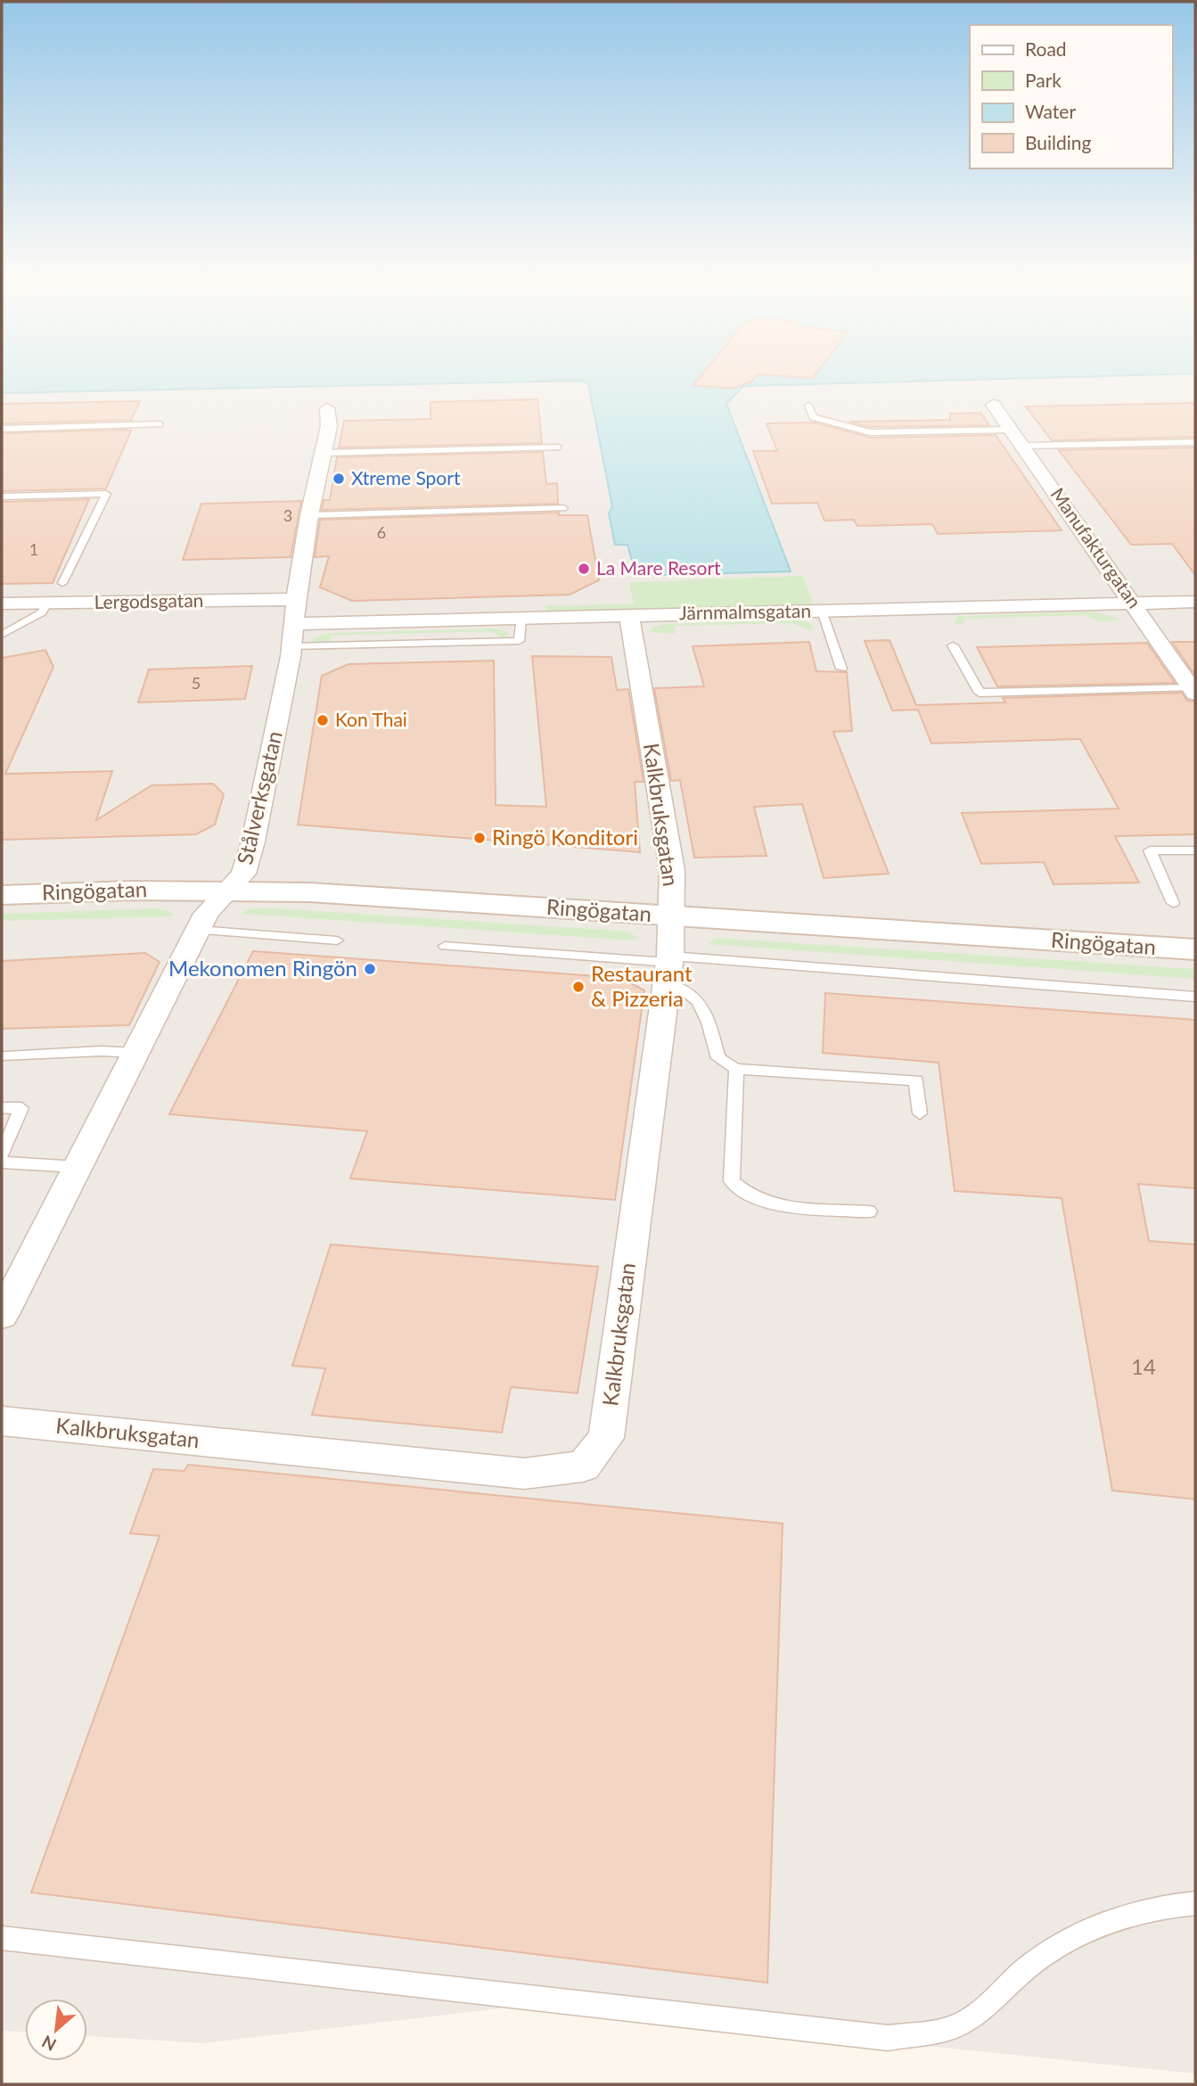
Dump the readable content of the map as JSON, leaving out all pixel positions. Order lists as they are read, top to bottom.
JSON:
{
  "streets": {
    "street": [
      "Manufakturgatan",
      "Lergodsgatan",
      "Järnmalmsgatan",
      "Stålverksgatan",
      "Kalkbruksgatan",
      "Ringögatan"
    ]
  },
  "crossings": [
    ["Manufakturgatan", "Järnmalmsgatan"],
    ["Lergodsgatan", "Stålverksgatan"],
    ["Järnmalmsgatan", "Stålverksgatan"],
    ["Järnmalmsgatan", "Kalkbruksgatan"],
    ["Stålverksgatan", "Ringögatan"],
    ["Kalkbruksgatan", "Ringögatan"]
  ],
  "places": [
    "Xtreme Sport",
    "La Mare Resort",
    "Kon Thai",
    "Ringö Konditori",
    "Mekonomen Ringön",
    "Restaurant & Pizzeria"
  ],
  "house_numbers": [
    "3",
    "6",
    "1",
    "5",
    "14"
  ],
  "legend": [
    "Road",
    "Park",
    "Water",
    "Building"
  ],
  "north": "bottom left"
}
